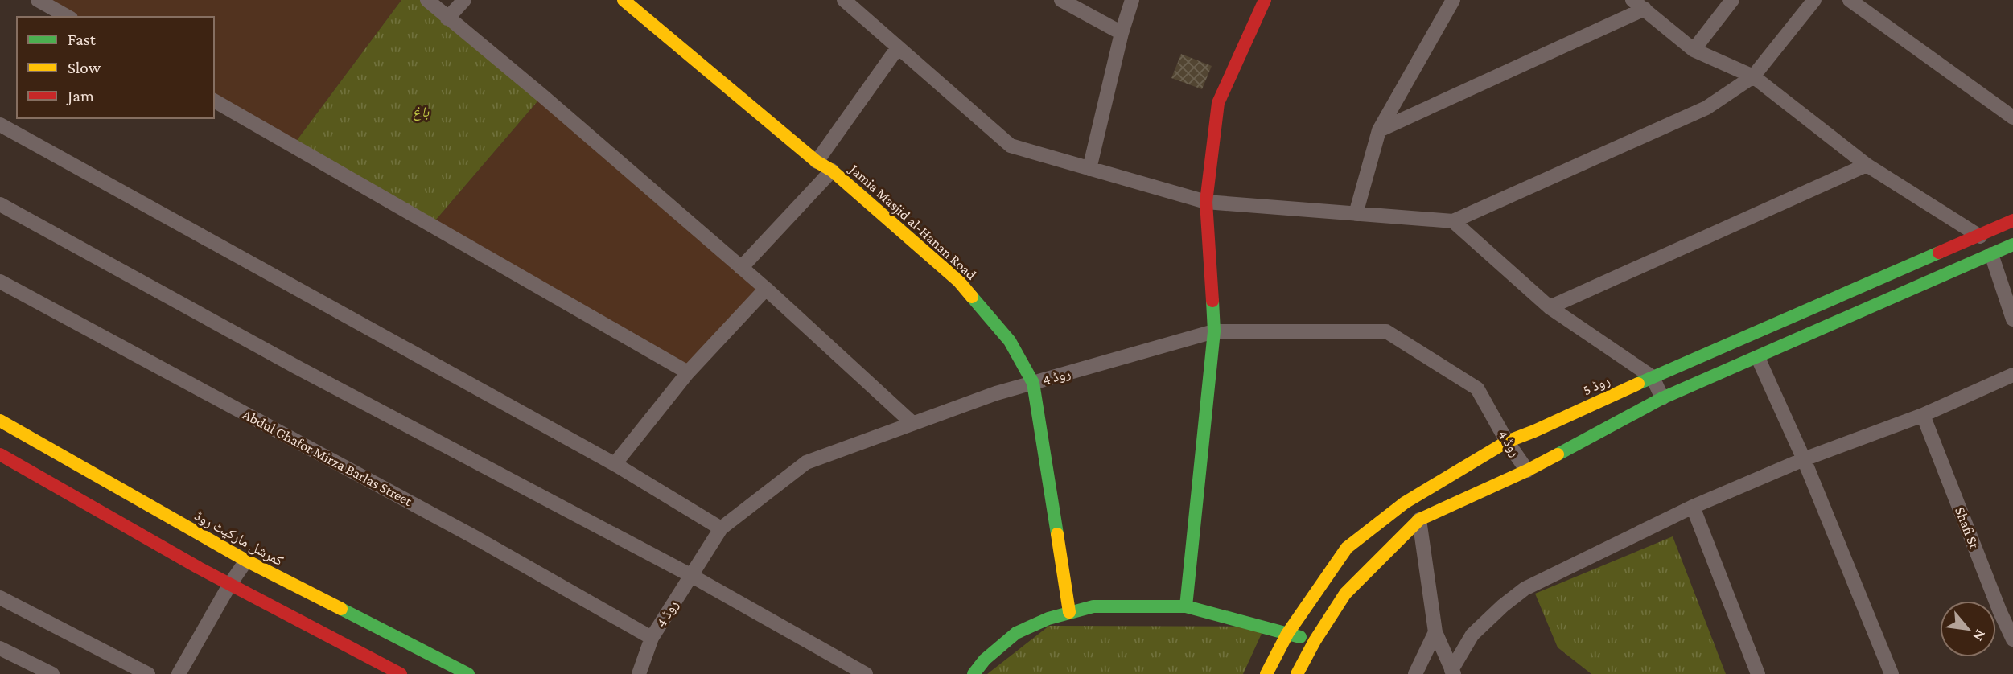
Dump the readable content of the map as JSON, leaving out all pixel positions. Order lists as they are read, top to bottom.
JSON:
{
  "streets": {
    "main road": ["Jamia Masjid al-Hanan Road", "روڈ 5", "کمرشل مارکیٹ روڈ"],
    "street": ["روڈ 4", "Abdul Ghafor Mirza Barlas Street", "Shafi St"]
  },
  "crossings": [
    ["Jamia Masjid al-Hanan Road", "روڈ 4"],
    ["روڈ 4", "روڈ 5"],
    ["روڈ 4", "Abdul Ghafor Mirza Barlas Street"]
  ],
  "parks": ["باغ"],
  "legend": ["Fast", "Slow", "Jam"],
  "north": "bottom right"
}
